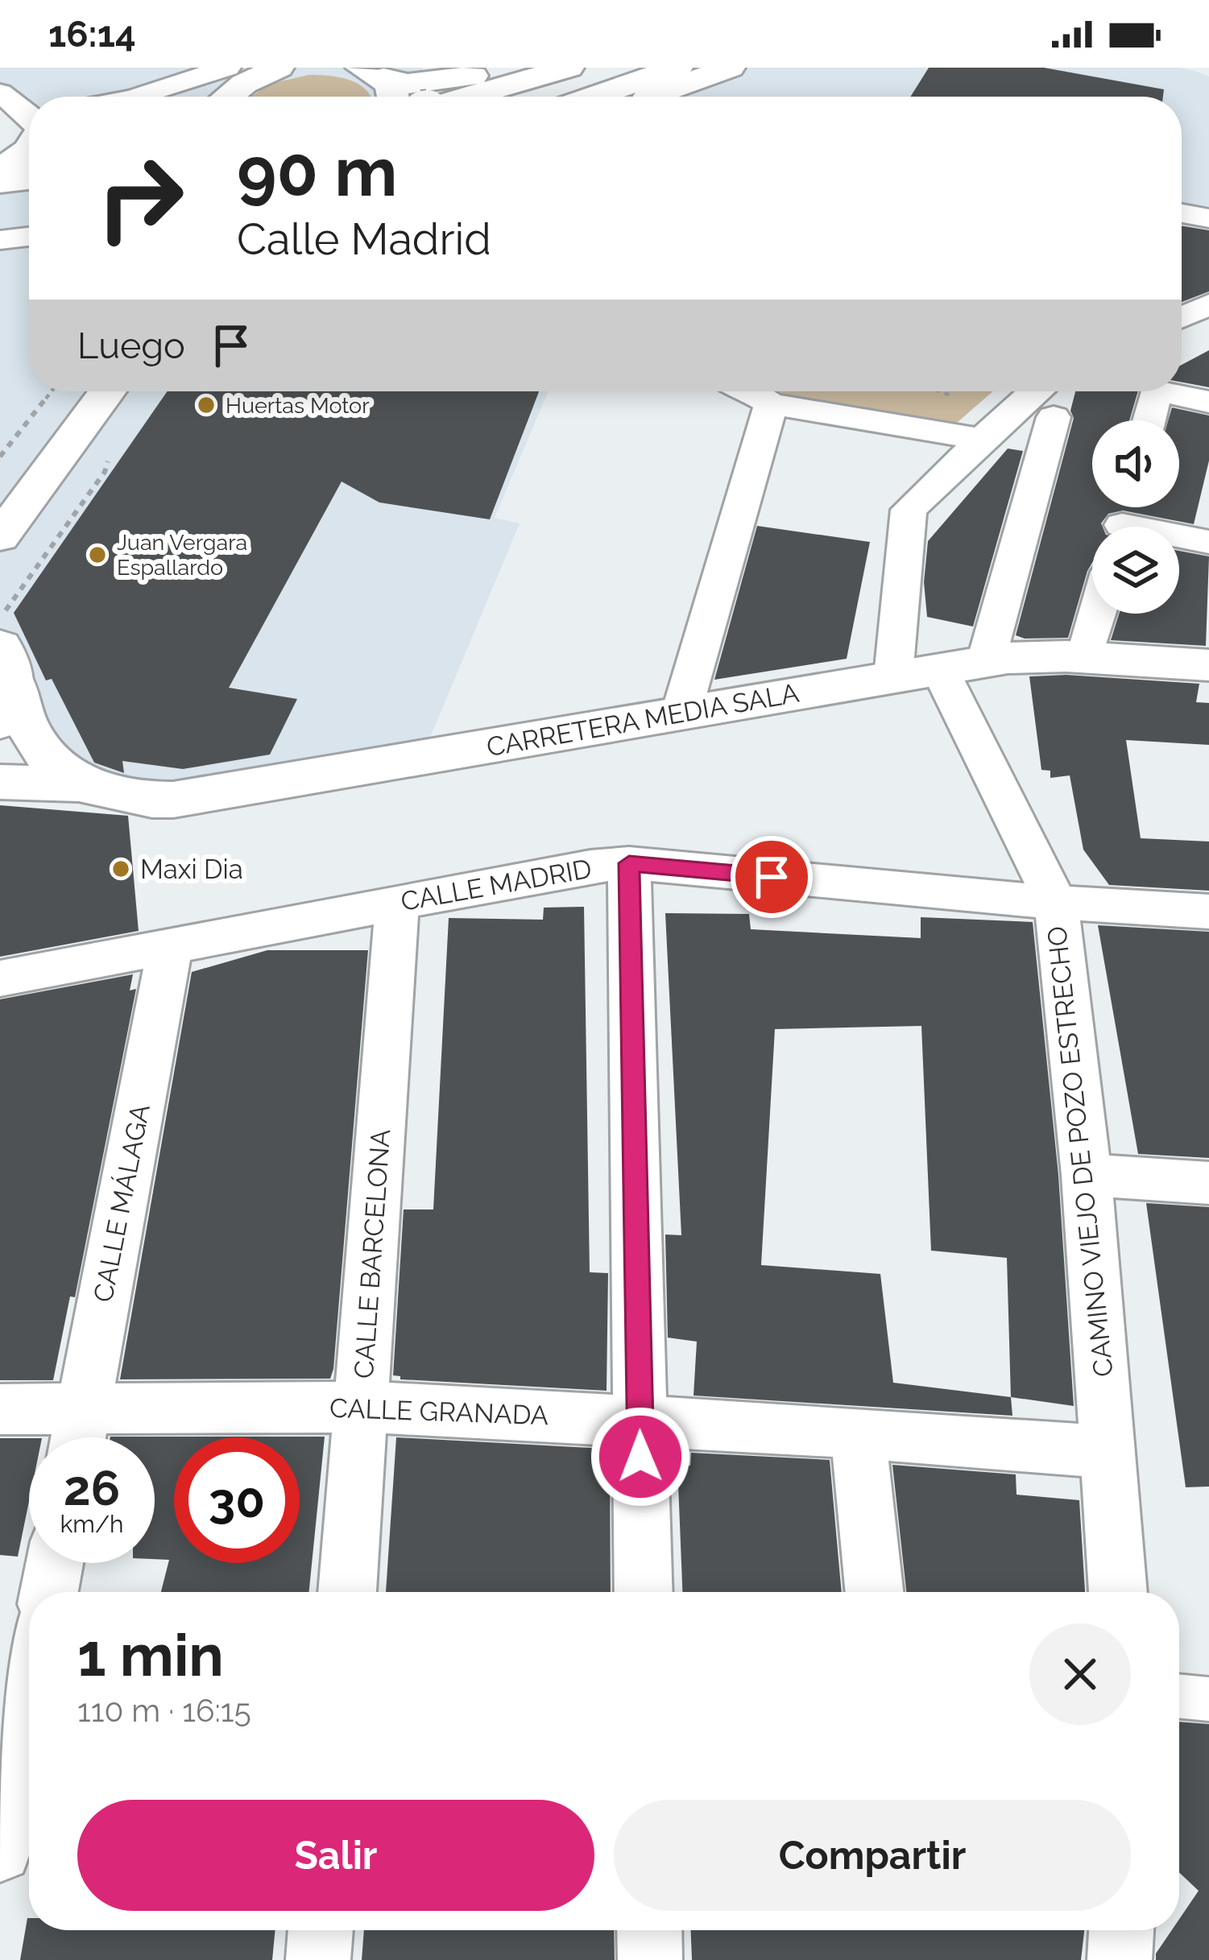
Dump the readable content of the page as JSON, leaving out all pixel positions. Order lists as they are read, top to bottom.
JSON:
{
  "streets": {
    "main road": ["CARRETERA MEDIA SALA"],
    "street": [
      "CALLE MADRID",
      "CAMINO VIEJO DE POZO ESTRECHO",
      "CALLE MÁLAGA",
      "CALLE BARCELONA",
      "CALLE GRANADA"
    ]
  },
  "crossings": [
    ["CARRETERA MEDIA SALA", "CAMINO VIEJO DE POZO ESTRECHO"],
    ["CALLE MADRID", "CAMINO VIEJO DE POZO ESTRECHO"],
    ["CALLE MADRID", "CALLE MÁLAGA"],
    ["CALLE MADRID", "CALLE BARCELONA"],
    ["CAMINO VIEJO DE POZO ESTRECHO", "CALLE GRANADA"],
    ["CALLE MÁLAGA", "CALLE GRANADA"],
    ["CALLE BARCELONA", "CALLE GRANADA"]
  ],
  "places": ["Huertas Motor", "Juan Vergara Espallardo", "Maxi Dia"],
  "page": {
    "status": "16:14",
    "turn": ["90 m", "Calle Madrid"],
    "then": "Luego",
    "speed": "26 km/h",
    "limit": "30",
    "heading": ["1 min", "110 m · 16:15"],
    "buttons": ["Salir", "Compartir"]
  }
}
